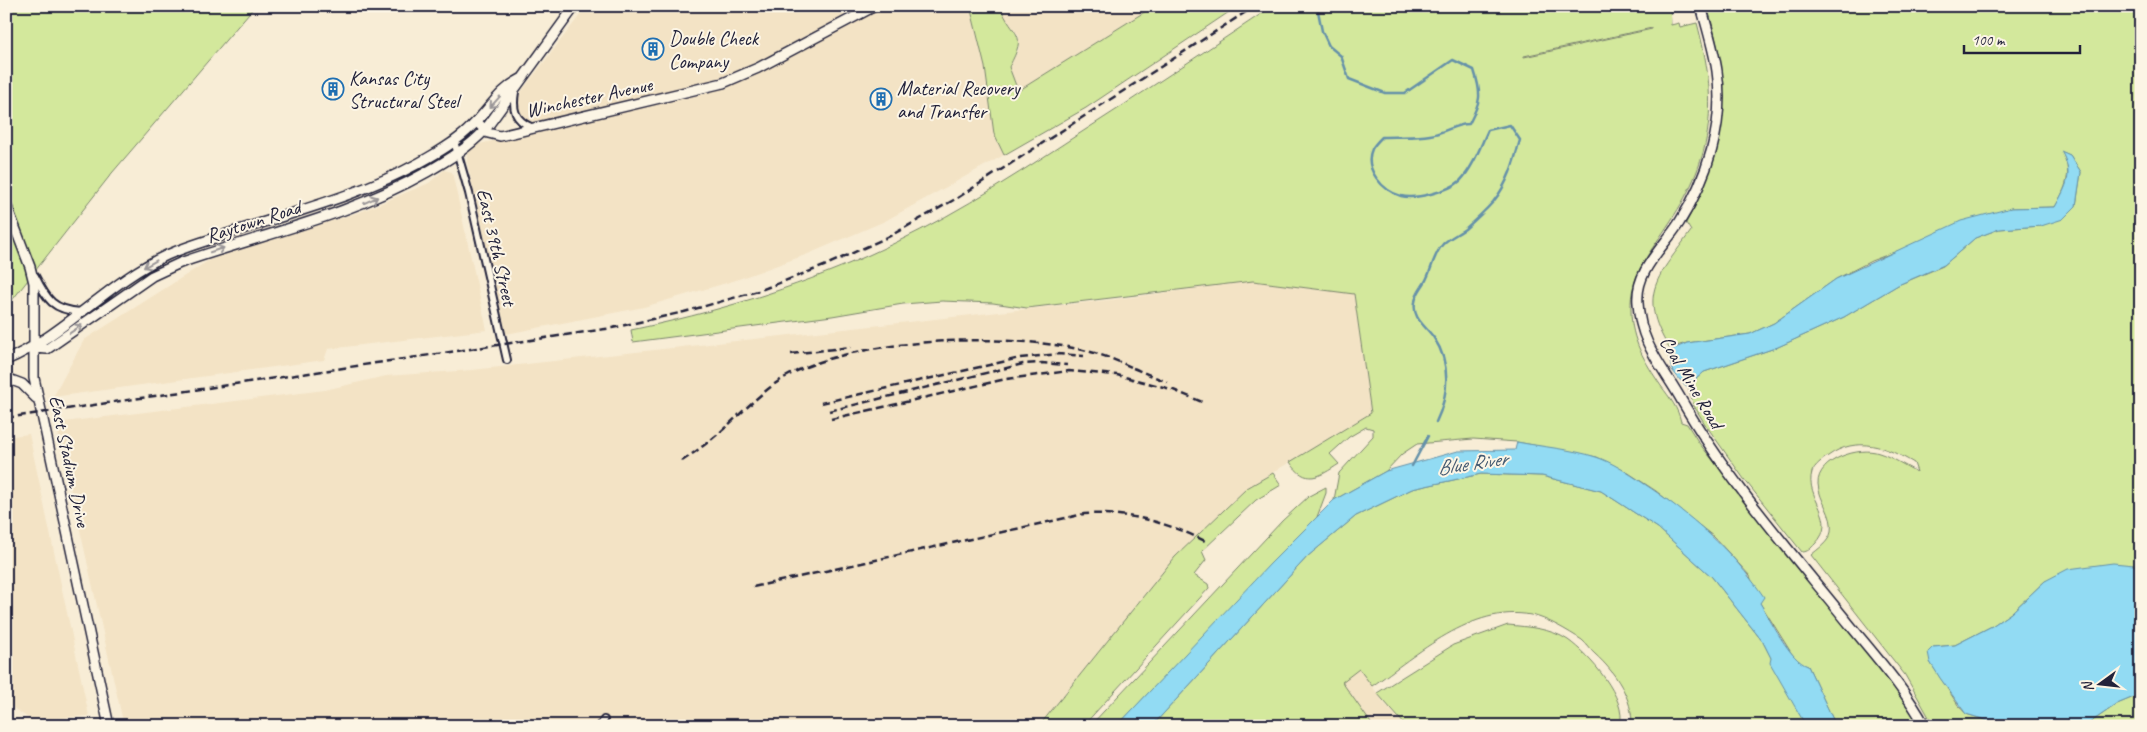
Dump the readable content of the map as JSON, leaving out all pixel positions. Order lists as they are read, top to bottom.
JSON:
{
  "streets": {
    "main road": [
      "Winchester Avenue",
      "Raytown Road",
      "Coal Mine Road",
      "East Stadium Drive"
    ],
    "street": ["East 39th Street"]
  },
  "crossings": [
    ["Winchester Avenue", "Raytown Road"],
    ["Raytown Road", "East 39th Street"],
    ["Raytown Road", "East Stadium Drive"]
  ],
  "water": ["Blue River"],
  "places": {
    "building": ["Double Check Company", "Kansas City Structural Steel", "Material Recovery and Transfer"]
  },
  "scale_bar": "100 m",
  "north": "left"
}
